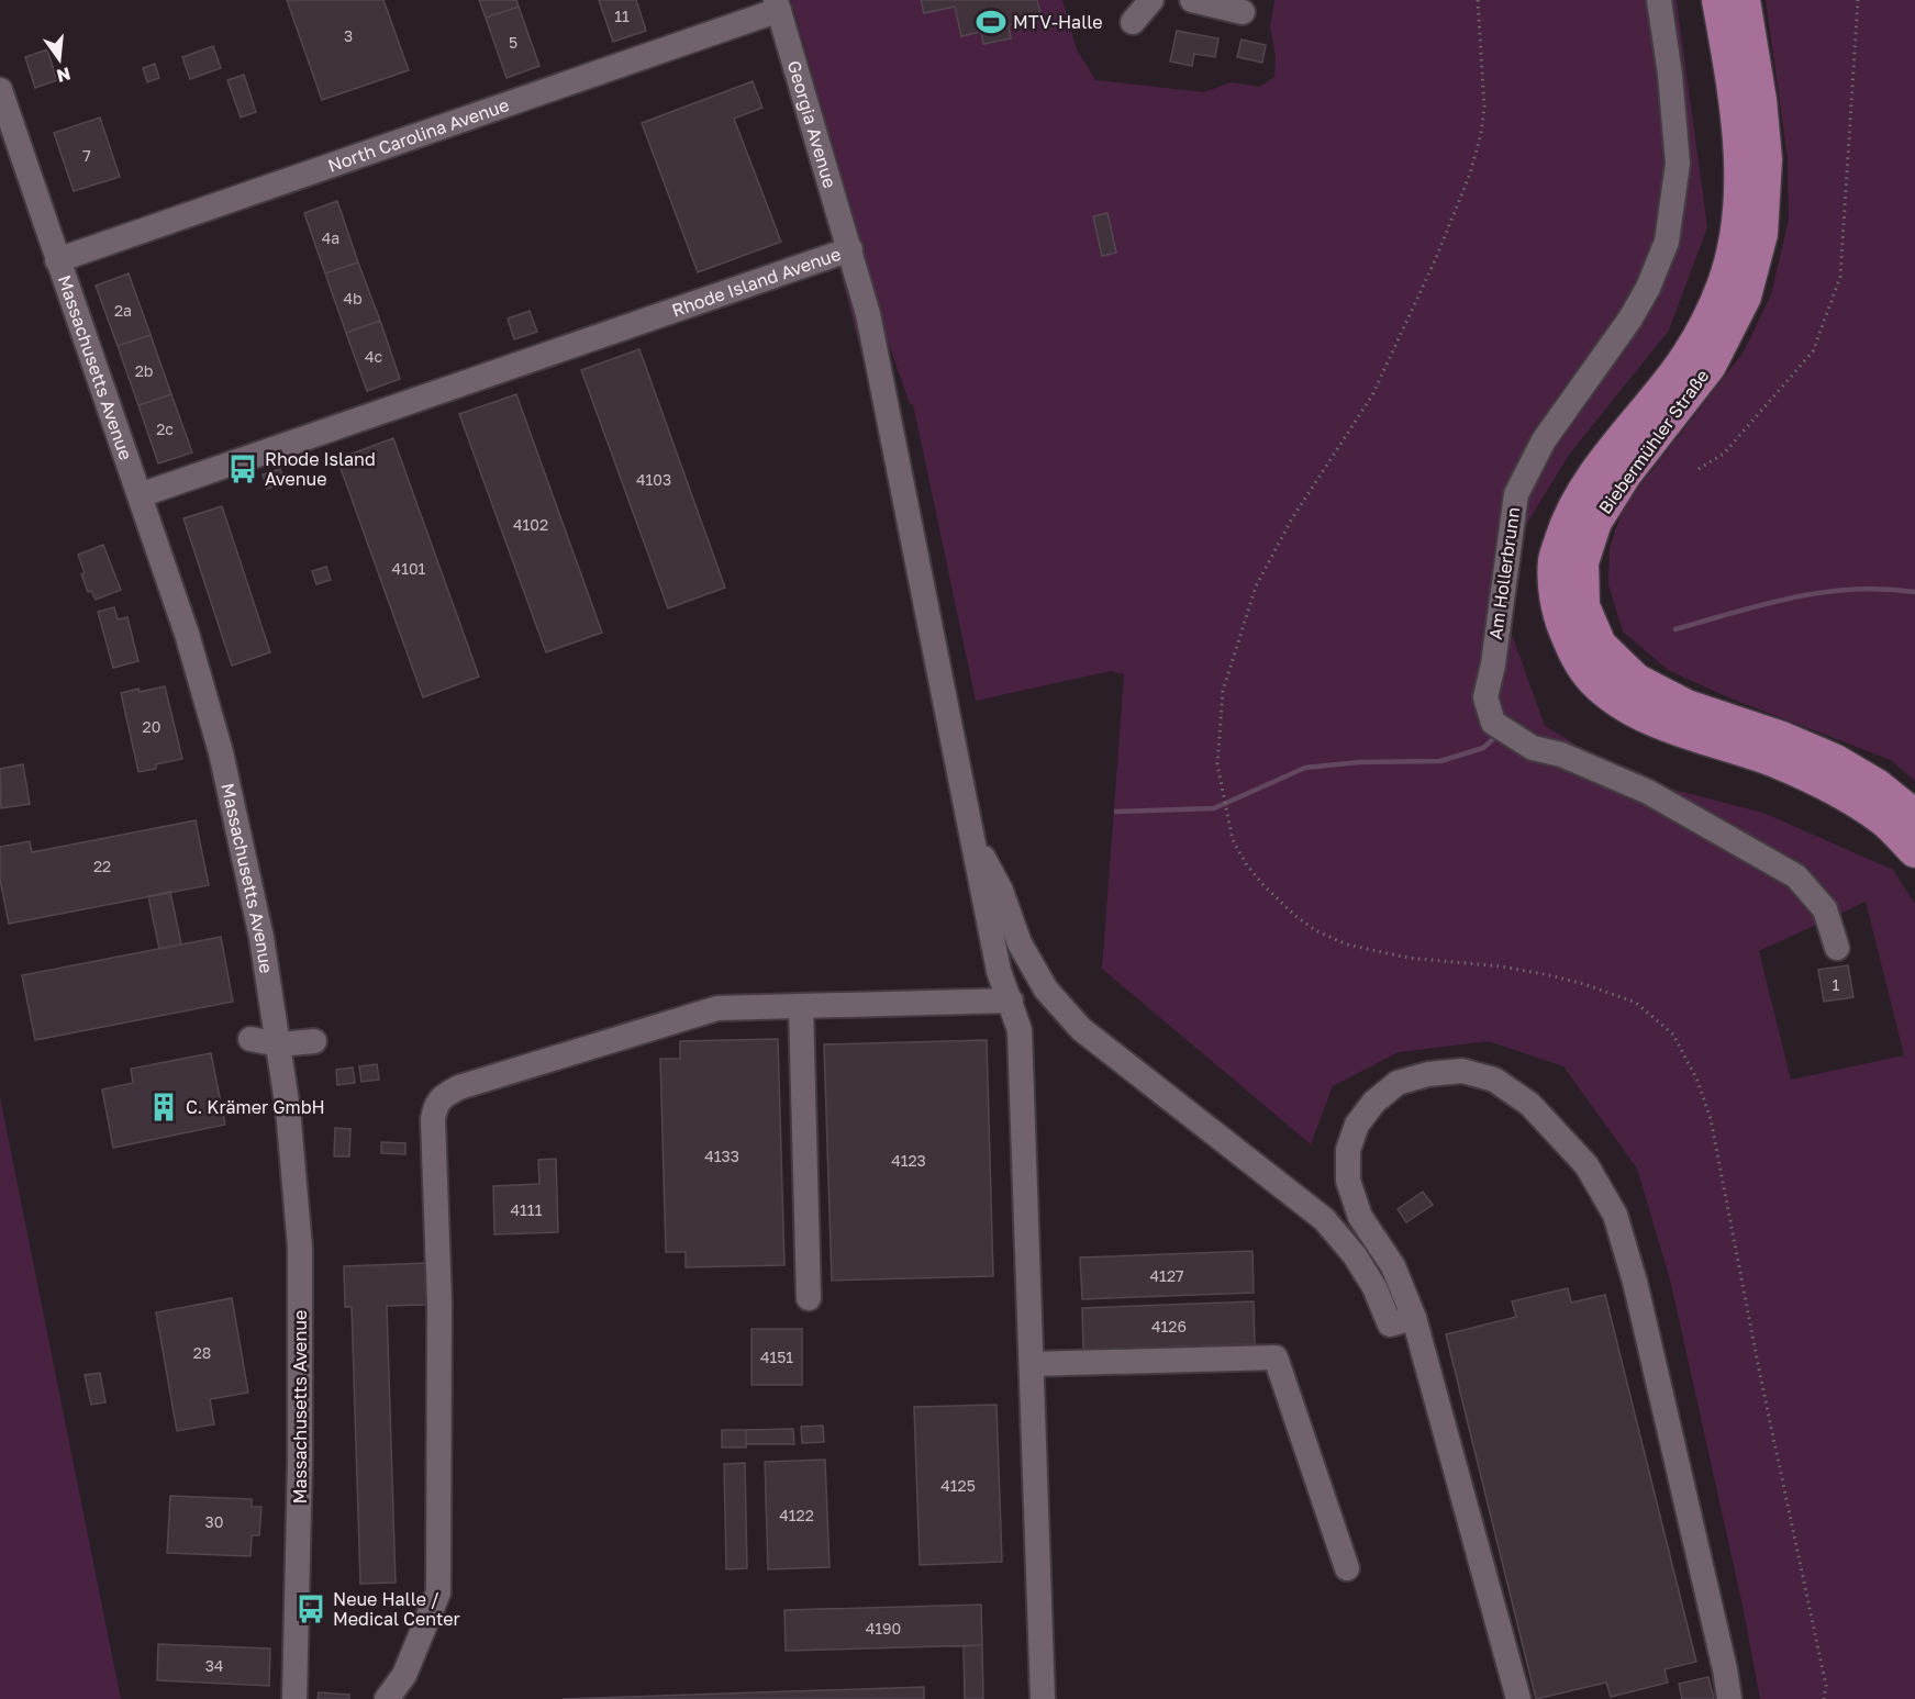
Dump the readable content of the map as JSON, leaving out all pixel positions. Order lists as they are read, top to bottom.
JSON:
{
  "streets": {
    "main road": ["Biebermühler Straße"],
    "street": [
      "Georgia Avenue",
      "North Carolina Avenue",
      "Rhode Island Avenue",
      "Massachusetts Avenue",
      "Am Hollerbrunn"
    ]
  },
  "crossings": [
    ["Georgia Avenue", "North Carolina Avenue"],
    ["Georgia Avenue", "Rhode Island Avenue"],
    ["North Carolina Avenue", "Massachusetts Avenue"],
    ["Rhode Island Avenue", "Massachusetts Avenue"]
  ],
  "places": {
    "sports": ["MTV-Halle"],
    "bus stop": ["Rhode Island Avenue", "Neue Halle / Medical Center"],
    "building": ["C. Krämer GmbH"]
  },
  "house_numbers": [
    "11",
    "3",
    "5",
    "7",
    "4a",
    "4b",
    "2a",
    "4c",
    "2b",
    "2c",
    "4103",
    "4102",
    "4101",
    "20",
    "22",
    "1",
    "4133",
    "4123",
    "4111",
    "4127",
    "4126",
    "28",
    "4151",
    "4125",
    "4122",
    "30",
    "4190",
    "34"
  ],
  "north": "bottom"
}
